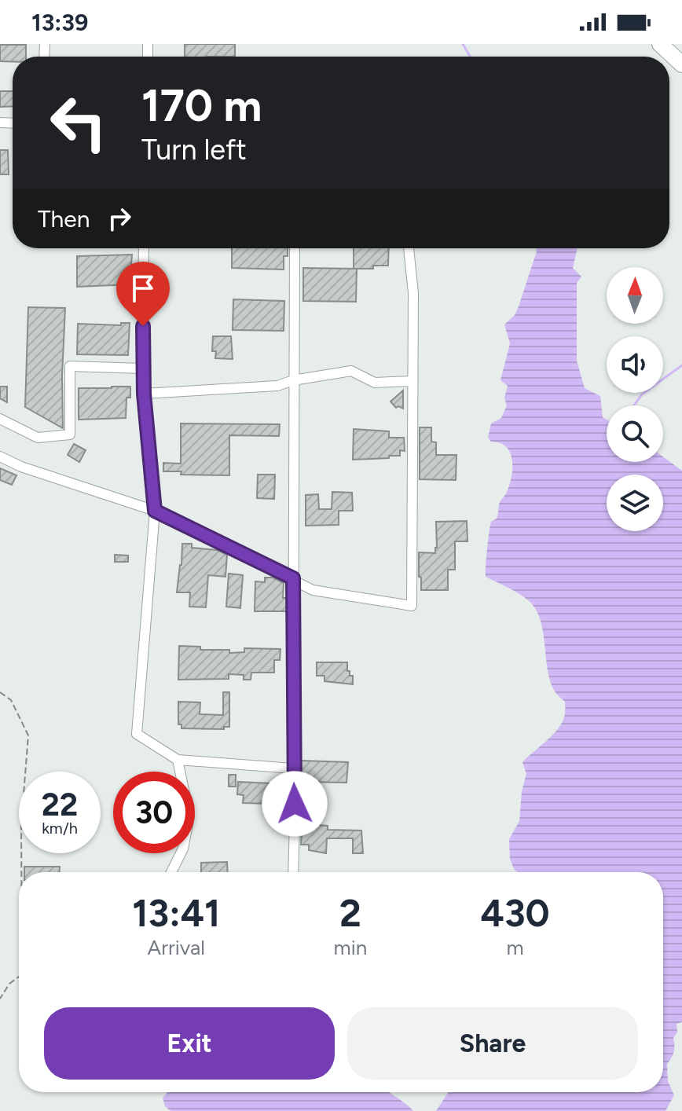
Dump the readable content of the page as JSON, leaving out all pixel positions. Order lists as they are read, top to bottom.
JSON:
{
  "north": "top",
  "page": {
    "status": "13:39",
    "turn": ["170 m", "Turn left"],
    "then": "Then",
    "speed": "22 km/h",
    "limit": "30",
    "eta": [
      "13:41",
      "Arrival",
      "2",
      "min",
      "430",
      "m"
    ],
    "buttons": ["Exit", "Share"]
  }
}
